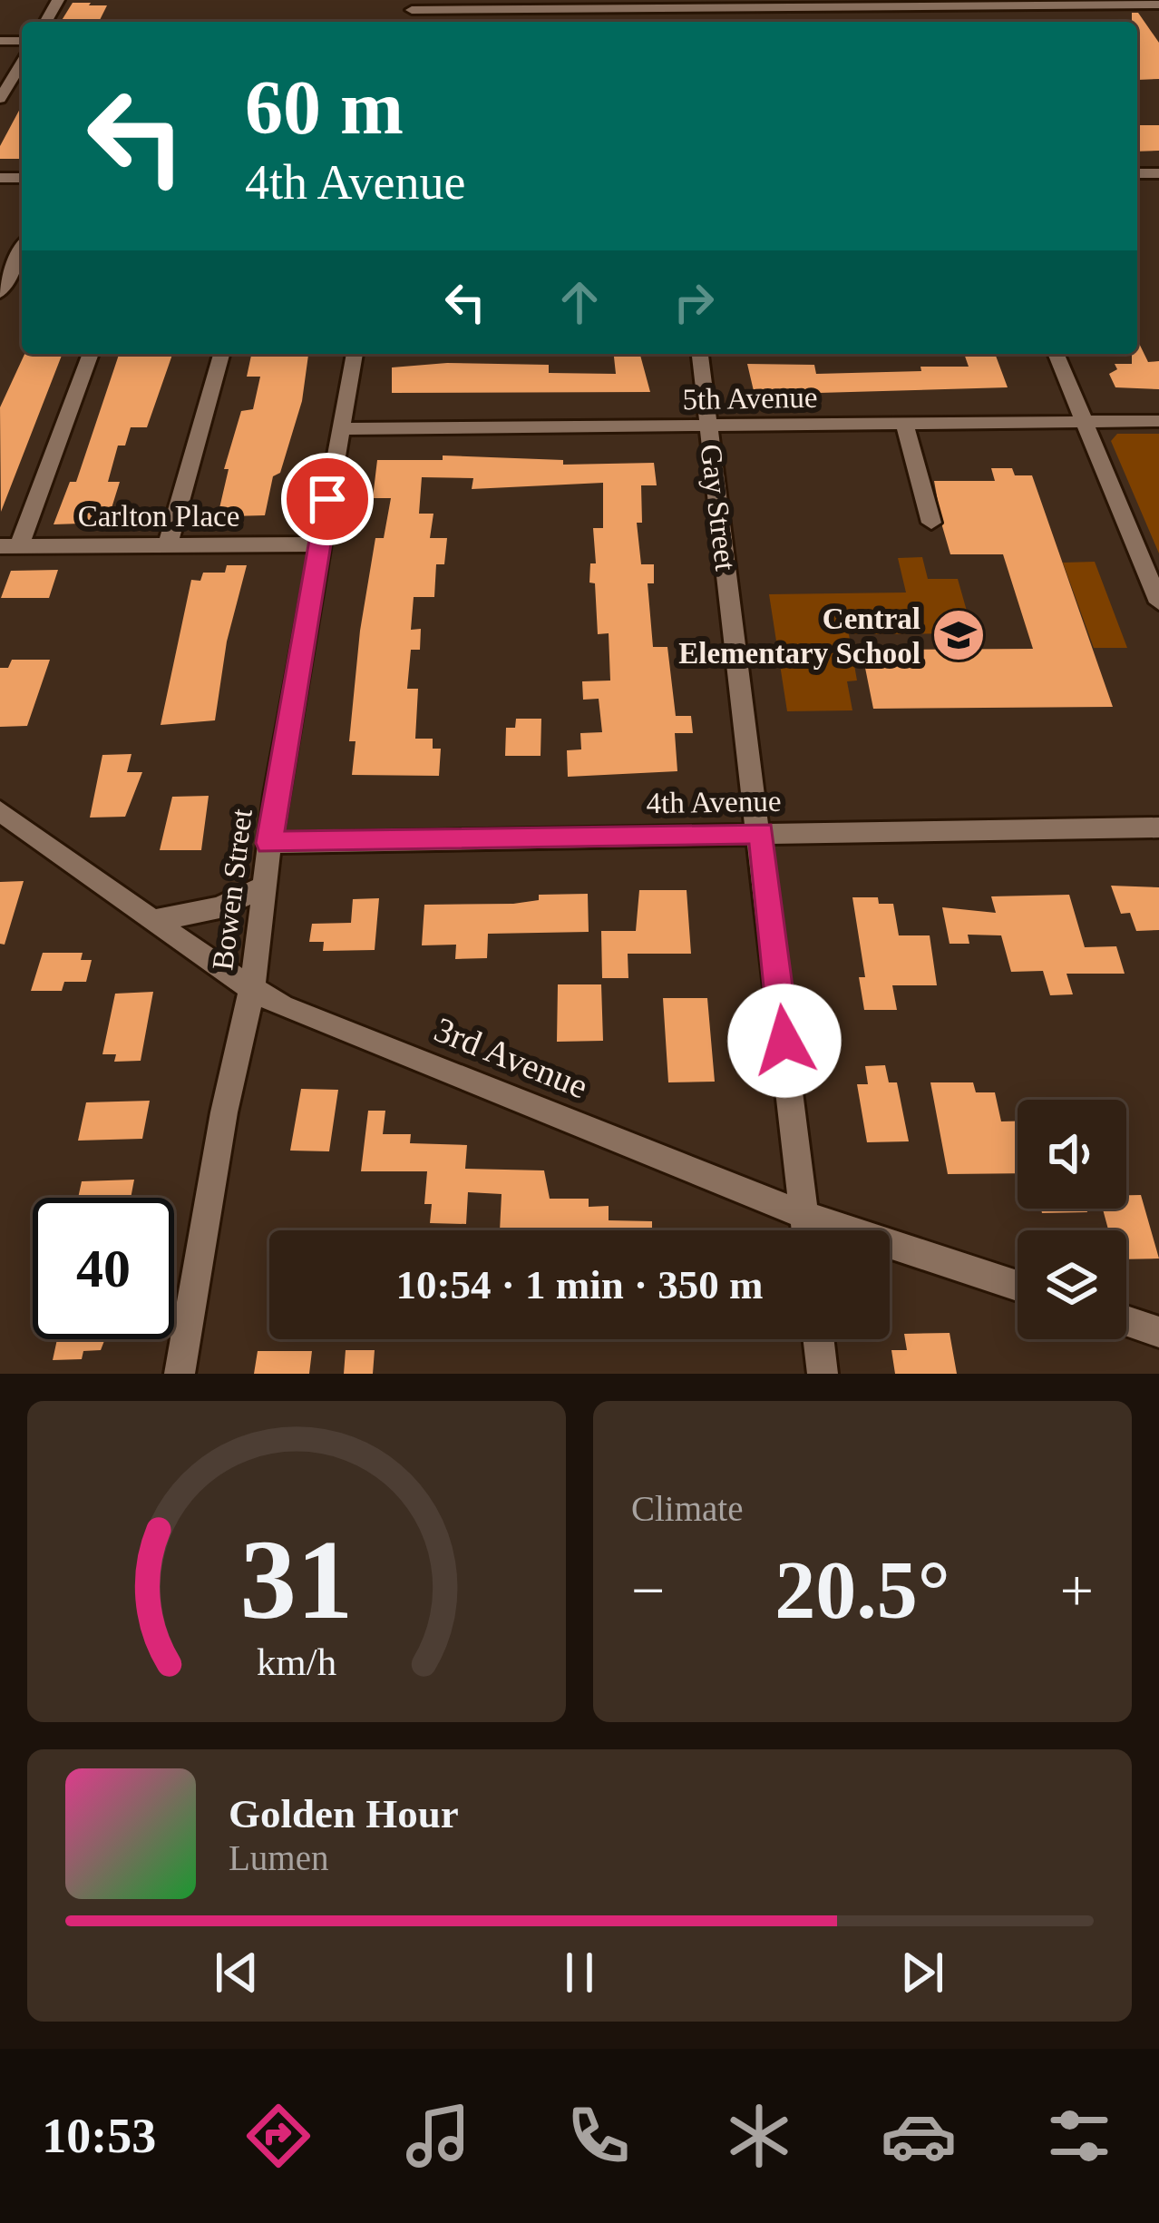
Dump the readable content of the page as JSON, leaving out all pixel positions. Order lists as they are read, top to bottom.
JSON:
{
  "streets": {
    "street": [
      "5th Avenue",
      "Gay Street",
      "Carlton Place",
      "4th Avenue",
      "Bowen Street",
      "3rd Avenue"
    ]
  },
  "crossings": [
    ["5th Avenue", "Gay Street"],
    ["5th Avenue", "Bowen Street"],
    ["Gay Street", "4th Avenue"],
    ["Gay Street", "3rd Avenue"],
    ["Carlton Place", "Bowen Street"],
    ["4th Avenue", "Bowen Street"],
    ["Bowen Street", "3rd Avenue"]
  ],
  "places": {
    "school or university": ["Central Elementary School"]
  },
  "page": {
    "turn": ["60 m", "4th Avenue"],
    "limit": "40",
    "trip": "10:54 · 1 min · 350 m",
    "tile": "Climate",
    "heat": ["−", "20.5°", "+"],
    "song": ["Golden Hour", "Lumen"],
    "tabs": "10:53",
    "gauge": ["31", "km/h"]
  }
}
